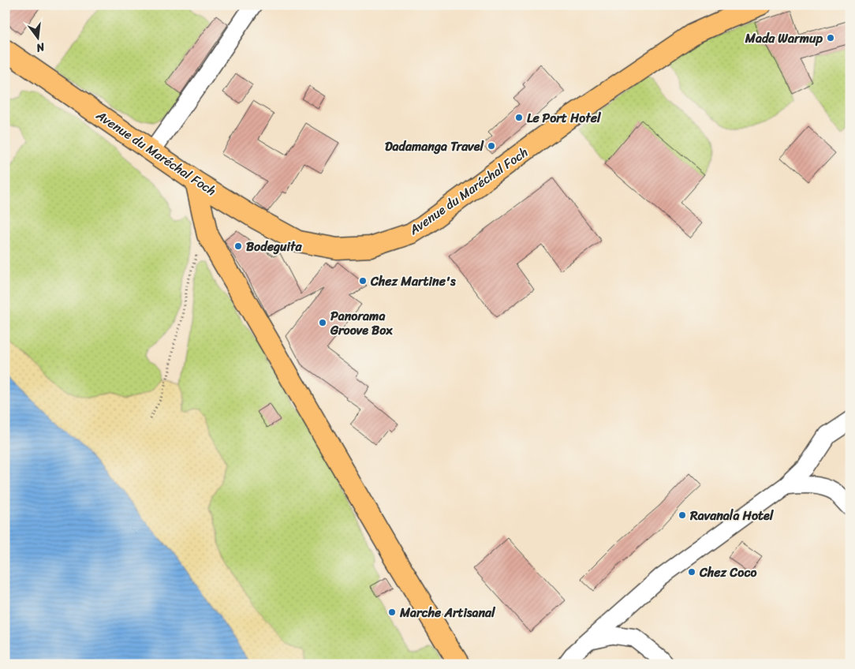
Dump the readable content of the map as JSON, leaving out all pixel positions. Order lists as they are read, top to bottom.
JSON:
{
  "streets": {
    "main road": ["Avenue du Maréchal Foch"]
  },
  "places": [
    "Mada Warmup",
    "Le Port Hotel",
    "Dadamanga Travel",
    "Bodeguita",
    "Chez Martine's",
    "Panorama Groove Box",
    "Ravanala Hotel",
    "Chez Coco",
    "Marche Artisanal"
  ],
  "north": "bottom"
}
